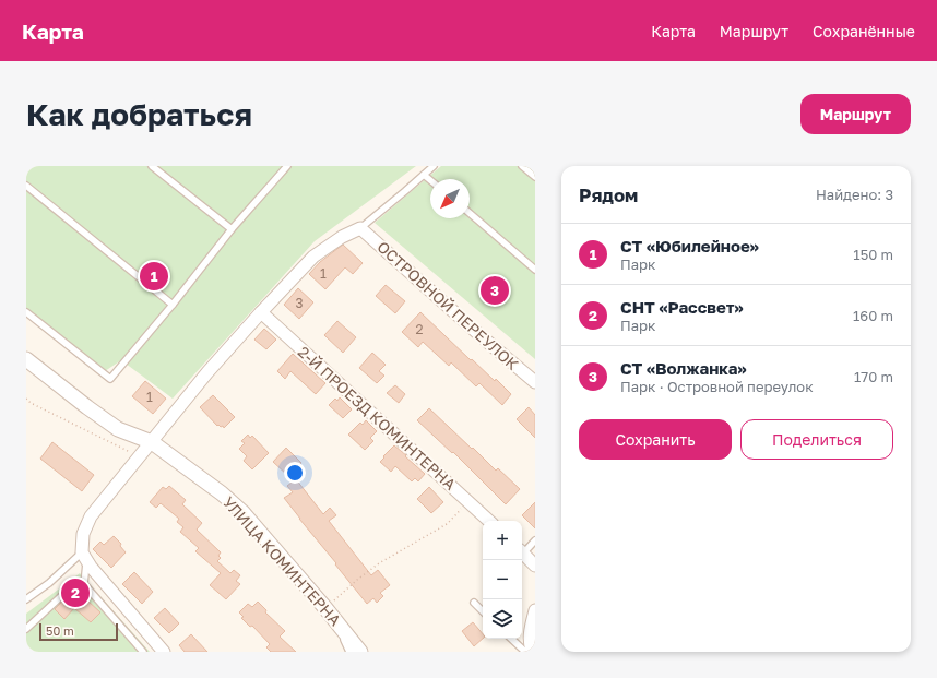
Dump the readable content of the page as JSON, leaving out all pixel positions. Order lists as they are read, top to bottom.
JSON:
{
  "streets": {
    "street": ["ОСТРОВНОЙ ПЕРЕУЛОК", "2-Й ПРОЕЗД КОМИНТЕРНА", "УЛИЦА КОМИНТЕРНА"]
  },
  "house_numbers": [
    "1",
    "3",
    "2",
    "1"
  ],
  "scale_bar": "50 m",
  "north": "bottom left",
  "page": {
    "header": "Карта",
    "nav": ["Карта", "Маршрут", "Сохранённые"],
    "buttons": [
      "Маршрут",
      ["Сохранить", "Поделиться"]
    ],
    "title": "Как добраться",
    "heading": ["Рядом", "Найдено: 3"],
    "list": [
      {
        "mark": "1",
        "name": "СТ «Юбилейное»",
        "note": "Парк",
        "value": "150 m"
      },
      {
        "mark": "2",
        "name": "СНТ «Рассвет»",
        "note": "Парк",
        "value": "160 m"
      },
      {
        "mark": "3",
        "name": "СТ «Волжанка»",
        "note": "Парк · Островной переулок",
        "value": "170 m"
      }
    ],
    "pins": ["1", "3", "2"],
    "map_buttons": ["+", "−"],
    "scale": "50 m"
  }
}
